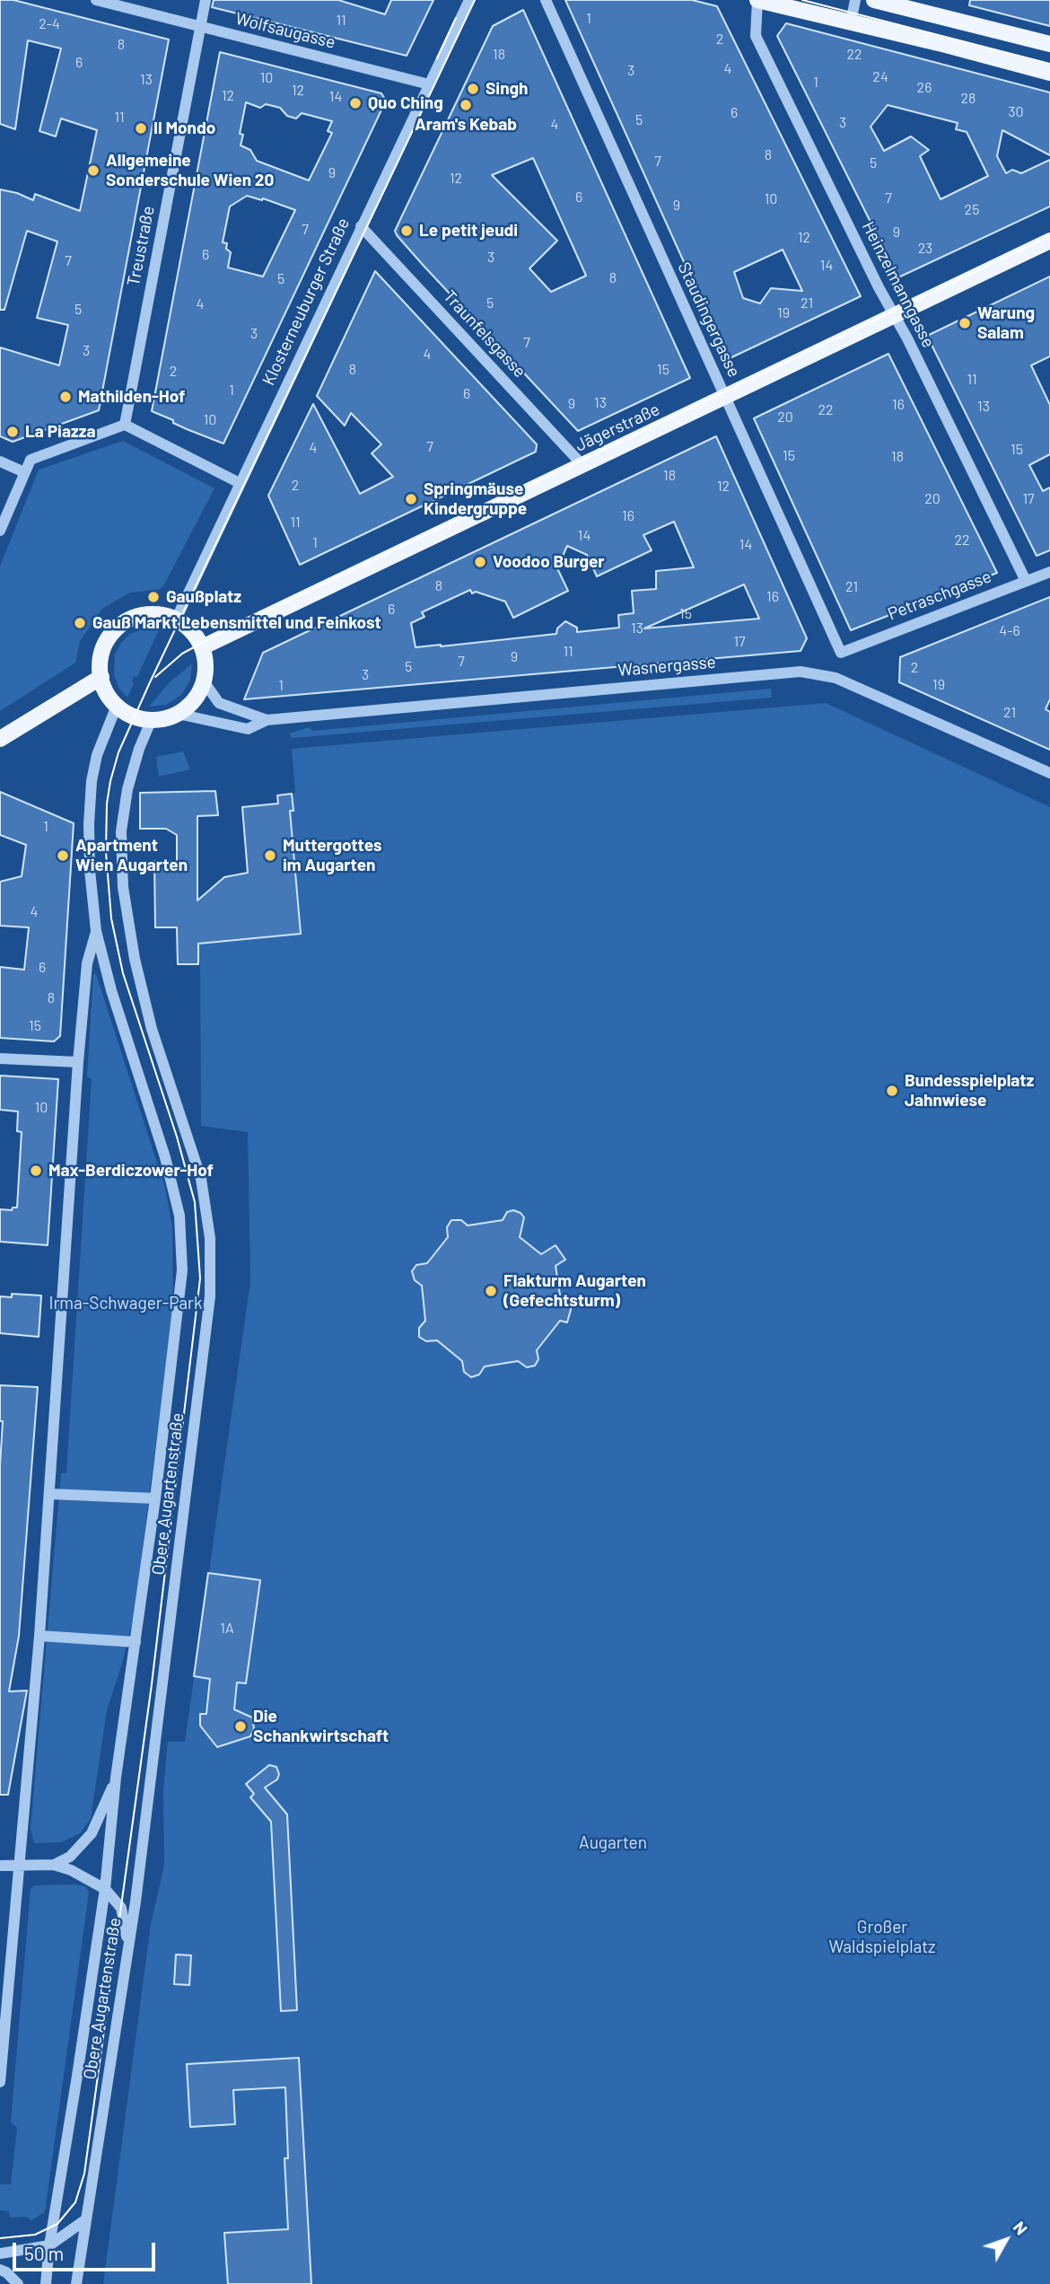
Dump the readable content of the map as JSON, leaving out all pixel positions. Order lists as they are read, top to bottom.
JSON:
{
  "streets": {
    "main road": ["Jägerstraße"],
    "street": [
      "Wolfsaugasse",
      "Treustraße",
      "Heinzelmanngasse",
      "Klosterneuburger Straße",
      "Staudingergasse",
      "Traunfelsgasse",
      "Petraschgasse",
      "Wasnergasse",
      "Obere Augartenstraße"
    ]
  },
  "crossings": [
    ["Wolfsaugasse", "Treustraße"],
    ["Wolfsaugasse", "Klosterneuburger Straße"],
    ["Heinzelmanngasse", "Jägerstraße"],
    ["Heinzelmanngasse", "Petraschgasse"],
    ["Klosterneuburger Straße", "Traunfelsgasse"],
    ["Klosterneuburger Straße", "Jägerstraße"],
    ["Klosterneuburger Straße", "Wasnergasse"],
    ["Klosterneuburger Straße", "Obere Augartenstraße"],
    ["Staudingergasse", "Jägerstraße"],
    ["Staudingergasse", "Petraschgasse"],
    ["Traunfelsgasse", "Jägerstraße"],
    ["Jägerstraße", "Wasnergasse"],
    ["Jägerstraße", "Obere Augartenstraße"],
    ["Wasnergasse", "Obere Augartenstraße"]
  ],
  "parks": ["Irma-Schwager-Park", "Augarten", "Großer Waldspielplatz"],
  "places": [
    "Singh",
    "Quo Ching",
    "Aram's Kebab",
    "Il Mondo",
    "Allgemeine Sonderschule Wien 20",
    "Le petit jeudi",
    "Warung Salam",
    "Mathilden-Hof",
    "La Piazza",
    "Springmäuse Kindergruppe",
    "Voodoo Burger",
    "Gaußplatz",
    "Gauß Markt Lebensmittel und Feinkost",
    "Apartment Wien Augarten",
    "Muttergottes im Augarten",
    "Bundesspielplatz Jahnwiese",
    "Max-Berdiczower-Hof",
    "Flakturm Augarten (Gefechtsturm)",
    "Die Schankwirtschaft"
  ],
  "house_numbers": [
    "1",
    "11",
    "2-4",
    "2",
    "8",
    "18",
    "22",
    "6",
    "4",
    "3",
    "24",
    "10",
    "13",
    "1",
    "26",
    "12",
    "12",
    "14",
    "28",
    "30",
    "6",
    "11",
    "5",
    "3",
    "4",
    "8",
    "7",
    "5",
    "9",
    "12",
    "6",
    "7",
    "10",
    "9",
    "25",
    "7",
    "9",
    "12",
    "23",
    "6",
    "3",
    "7",
    "14",
    "8",
    "5",
    "5",
    "21",
    "4",
    "5",
    "19",
    "3",
    "7",
    "3",
    "4",
    "8",
    "15",
    "2",
    "11",
    "1",
    "6",
    "13",
    "9",
    "16",
    "13",
    "22",
    "20",
    "10",
    "7",
    "4",
    "15",
    "15",
    "18",
    "18",
    "2",
    "12",
    "20",
    "17",
    "16",
    "11",
    "14",
    "22",
    "1",
    "14",
    "8",
    "21",
    "16",
    "6",
    "15",
    "13",
    "4-6",
    "17",
    "11",
    "9",
    "7",
    "5",
    "2",
    "3",
    "19",
    "1",
    "21",
    "1",
    "4",
    "6",
    "8",
    "15",
    "10",
    "1A"
  ],
  "scale_bar": "50 m",
  "north": "top right"
}
